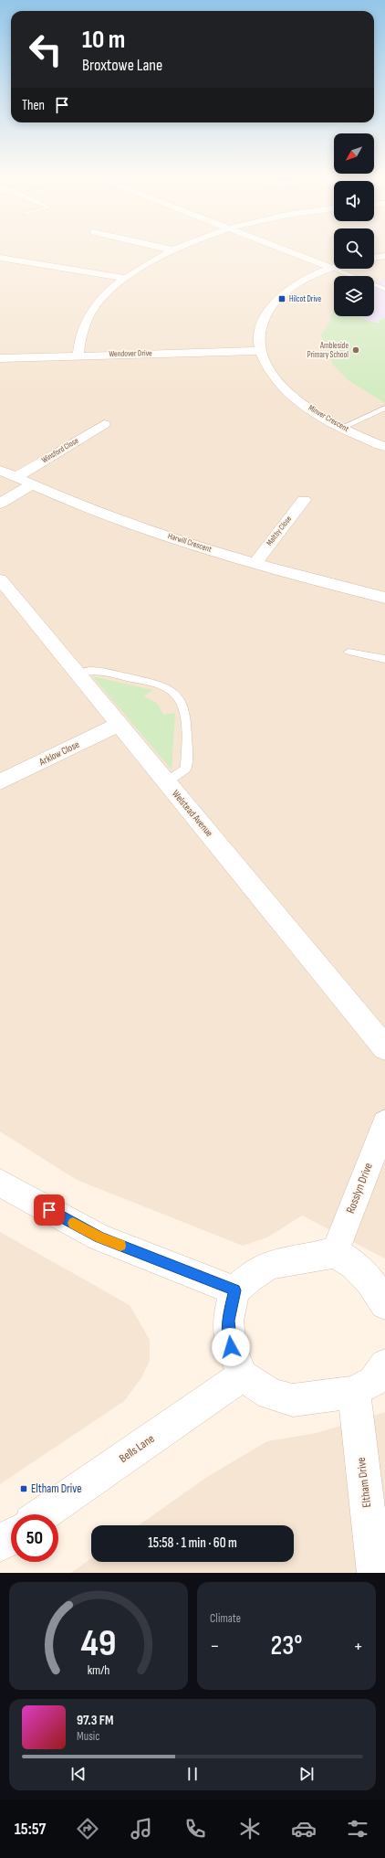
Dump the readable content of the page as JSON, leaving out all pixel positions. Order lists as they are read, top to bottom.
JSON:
{
  "streets": {
    "street": [
      "Wendover Drive",
      "Minver Crescent",
      "Winsford Close",
      "Maltby Close",
      "Harwill Crescent",
      "Arklow Close",
      "Welstead Avenue",
      "Rosslyn Drive",
      "Bells Lane",
      "Eltham Drive"
    ]
  },
  "crossings": [
    ["Wendover Drive", "Minver Crescent"],
    ["Winsford Close", "Harwill Crescent"],
    ["Maltby Close", "Harwill Crescent"],
    ["Arklow Close", "Welstead Avenue"]
  ],
  "places": {
    "transit": ["Hilcot Drive", "Eltham Drive"],
    "other": ["Ambleside Primary School"]
  },
  "north": "bottom left",
  "page": {
    "turn": ["10 m", "Broxtowe Lane"],
    "then": "Then",
    "limit": "50",
    "trip": "15:58 · 1 min · 60 m",
    "tile": "Climate",
    "heat": ["−", "23°", "+"],
    "song": ["97.3 FM", "Music"],
    "tabs": "15:57",
    "gauge": ["49", "km/h"]
  }
}
